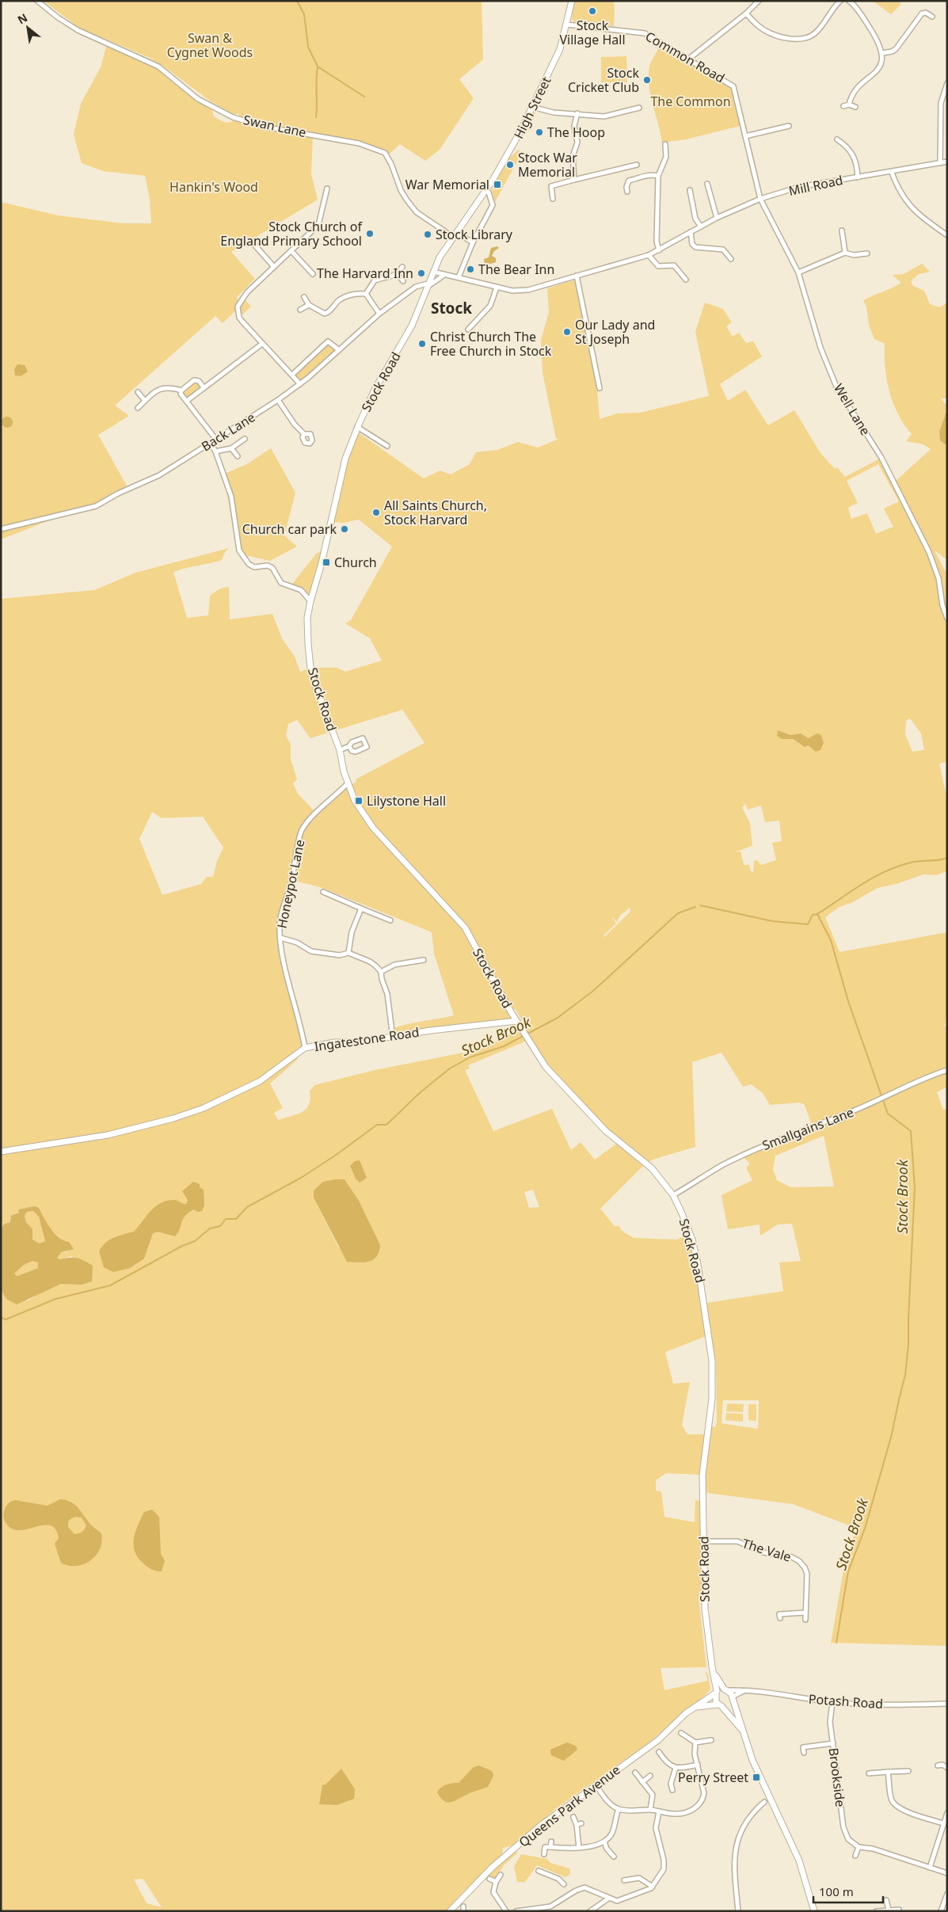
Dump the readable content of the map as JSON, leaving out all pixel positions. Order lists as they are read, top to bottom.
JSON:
{
  "streets": {
    "main road": [
      "High Street",
      "Stock Road",
      "Ingatestone Road",
      "Queens Park Avenue"
    ],
    "street": [
      "Common Road",
      "Swan Lane",
      "Mill Road",
      "Well Lane",
      "Back Lane",
      "Honeypot Lane",
      "Smallgains Lane",
      "The Vale",
      "Potash Road",
      "Brookside"
    ]
  },
  "crossings": [
    ["Common Road", "High Street"],
    ["Common Road", "Mill Road"],
    ["Common Road", "Well Lane"],
    ["High Street", "Swan Lane"],
    ["High Street", "Mill Road"],
    ["High Street", "Stock Road"],
    ["High Street", "Back Lane"],
    ["Mill Road", "Well Lane"],
    ["Stock Road", "Back Lane"],
    ["Stock Road", "Honeypot Lane"],
    ["Stock Road", "Ingatestone Road"],
    ["Stock Road", "Smallgains Lane"],
    ["Stock Road", "The Vale"],
    ["Stock Road", "Potash Road"],
    ["Stock Road", "Queens Park Avenue"],
    ["Honeypot Lane", "Ingatestone Road"],
    ["Potash Road", "Brookside"],
    ["Potash Road", "Queens Park Avenue"]
  ],
  "districts": ["Stock"],
  "water": ["Stock Brook"],
  "parks": ["Swan & Cygnet Woods", "The Common", "Hankin's Wood"],
  "places": {
    "other": [
      "Stock Village Hall",
      "Stock Cricket Club",
      "The Hoop",
      "Stock War Memorial",
      "Stock Church of England Primary School",
      "Stock Library",
      "The Bear Inn",
      "The Harvard Inn",
      "Our Lady and St Joseph",
      "Christ Church The Free Church in Stock",
      "All Saints Church, Stock Harvard",
      "Church car park"
    ],
    "transit": [
      "War Memorial",
      "Church",
      "Lilystone Hall",
      "Perry Street"
    ]
  },
  "scale_bar": "100 m",
  "north": "top left"
}
